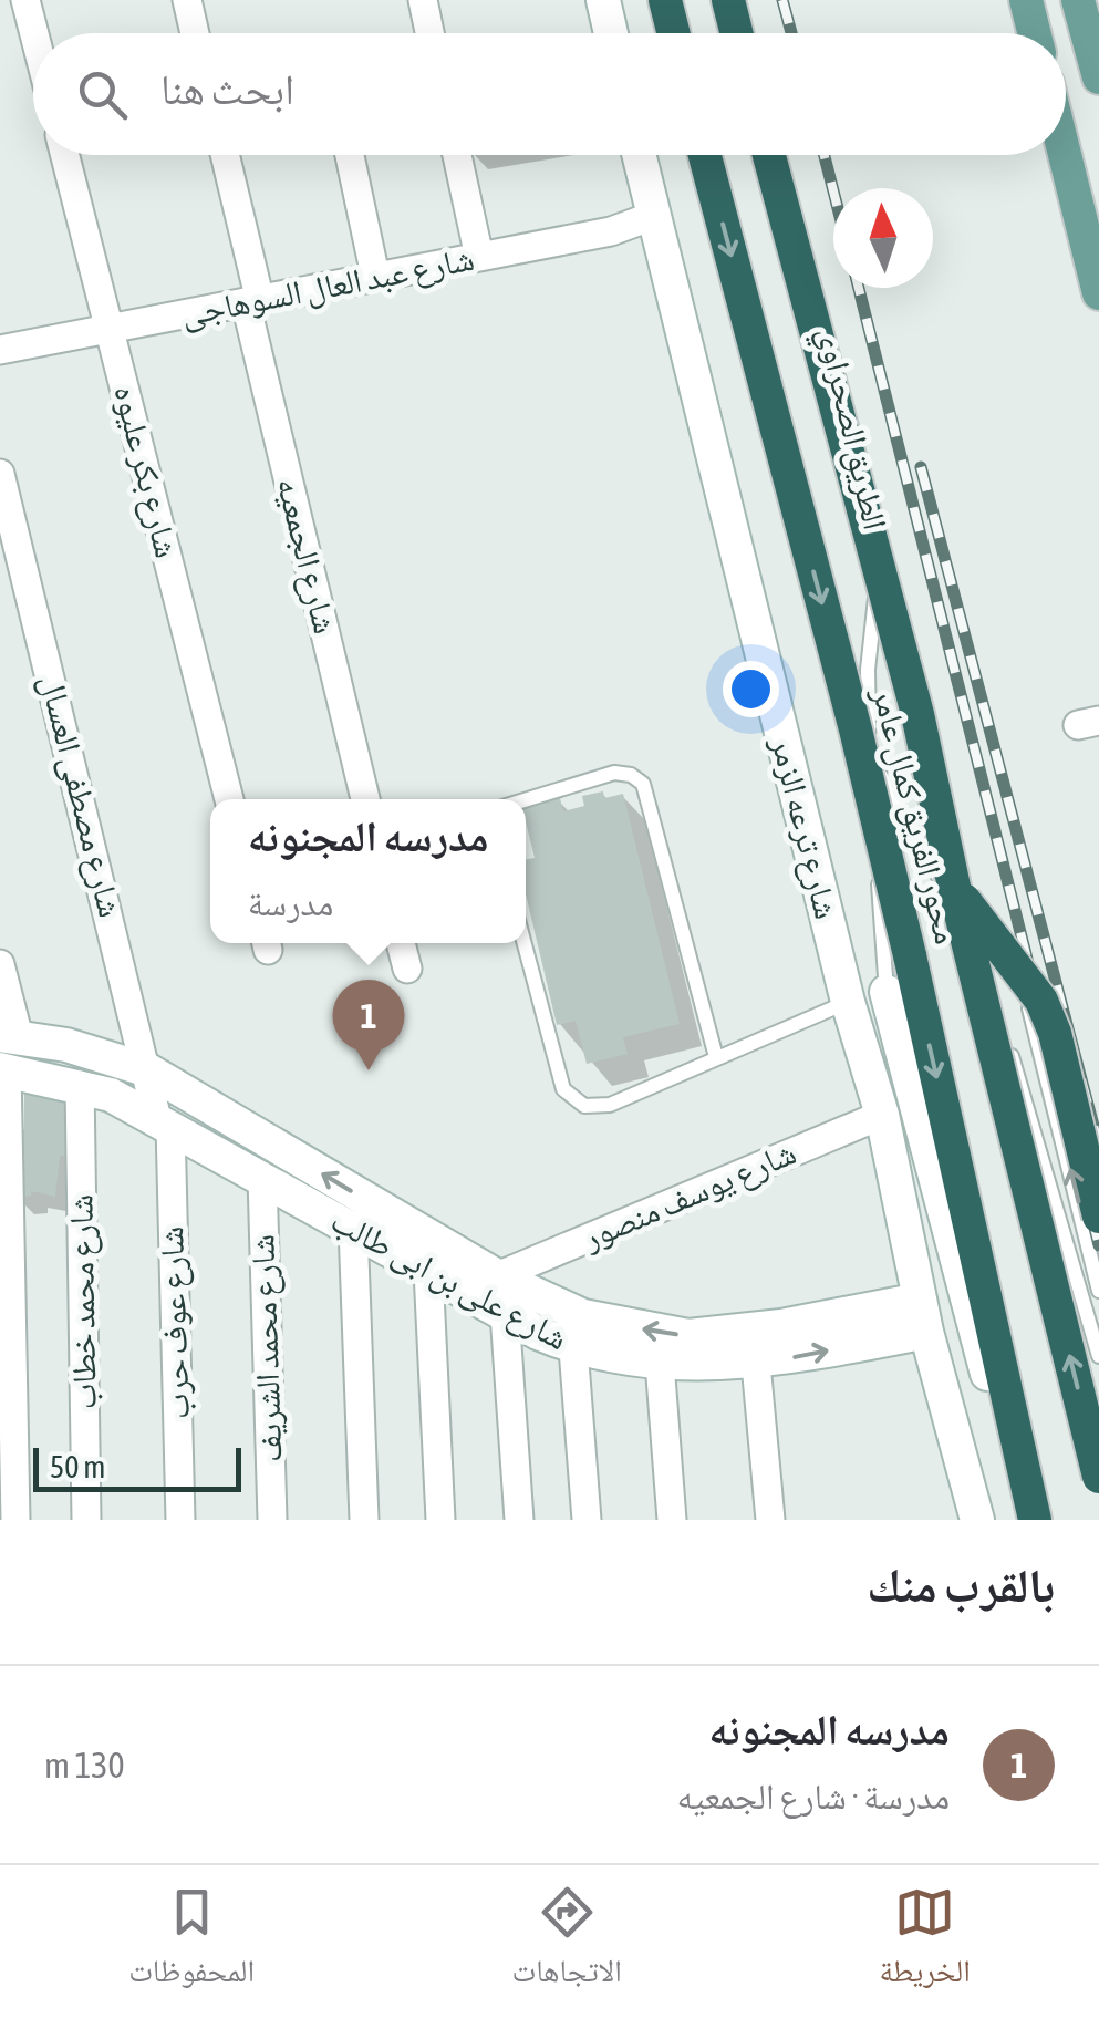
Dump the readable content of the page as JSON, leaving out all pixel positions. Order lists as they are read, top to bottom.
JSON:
{
  "streets": {
    "highway": ["محور الفريق كمال عامر"],
    "street": [
      "شارع عبد العال السوهاجى",
      "شارع بكر عليوه",
      "شارع الجمعيه",
      "شارع مصطفى العسال",
      "شارع ترعه الزمر",
      "شارع يوسف منصور",
      "شارع على بن ابى طالب",
      "شارع محمد خطاب",
      "شارع عوف حرب",
      "شارع محمد الشريف"
    ],
    "lane": ["الطريق الصحراوي"]
  },
  "crossings": [
    ["شارع عبد العال السوهاجى", "شارع بكر عليوه"],
    ["شارع عبد العال السوهاجى", "شارع الجمعيه"],
    ["شارع عبد العال السوهاجى", "شارع ترعه الزمر"],
    ["شارع مصطفى العسال", "شارع على بن ابى طالب"],
    ["شارع مصطفى العسال", "شارع عوف حرب"],
    ["شارع ترعه الزمر", "شارع يوسف منصور"],
    ["شارع ترعه الزمر", "شارع على بن ابى طالب"],
    ["شارع يوسف منصور", "شارع على بن ابى طالب"],
    ["شارع على بن ابى طالب", "شارع محمد خطاب"],
    ["شارع على بن ابى طالب", "شارع عوف حرب"],
    ["شارع على بن ابى طالب", "شارع محمد الشريف"]
  ],
  "scale_bar": "50 m",
  "north": "top",
  "page": {
    "search": "ابحث هنا",
    "popup": ["مدرسه المجنونه", "مدرسة"],
    "pins": "1",
    "scale": "50 m",
    "heading": "بالقرب منك",
    "list": [
      {
        "mark": "1",
        "name": "مدرسه المجنونه",
        "note": "مدرسة · شارع الجمعيه",
        "value": "130 m"
      }
    ],
    "nav": ["الخريطة", "الاتجاهات", "المحفوظات"]
  }
}
